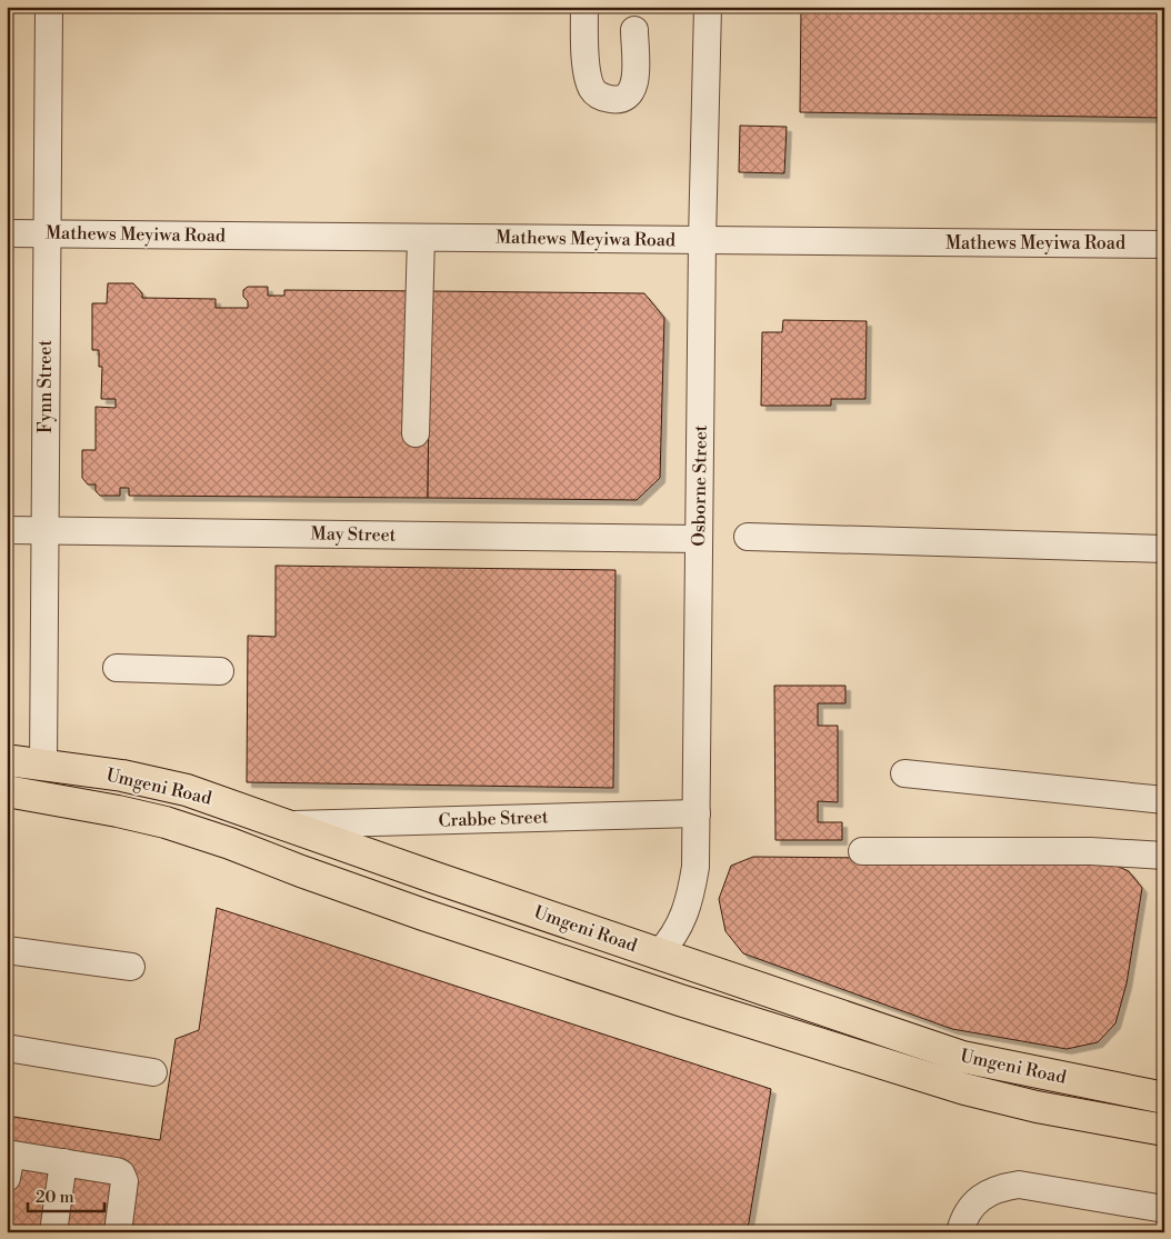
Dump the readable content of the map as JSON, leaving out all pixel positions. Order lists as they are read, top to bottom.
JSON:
{
  "streets": {
    "main road": ["Umgeni Road"],
    "street": [
      "Mathews Meyiwa Road",
      "Fynn Street",
      "Osborne Street",
      "May Street",
      "Crabbe Street"
    ]
  },
  "crossings": [
    ["Mathews Meyiwa Road", "Fynn Street"],
    ["Mathews Meyiwa Road", "Osborne Street"],
    ["Fynn Street", "May Street"],
    ["Fynn Street", "Umgeni Road"],
    ["Osborne Street", "May Street"],
    ["Osborne Street", "Umgeni Road"],
    ["Osborne Street", "Crabbe Street"],
    ["Umgeni Road", "Crabbe Street"]
  ],
  "scale_bar": "20 m"
}
